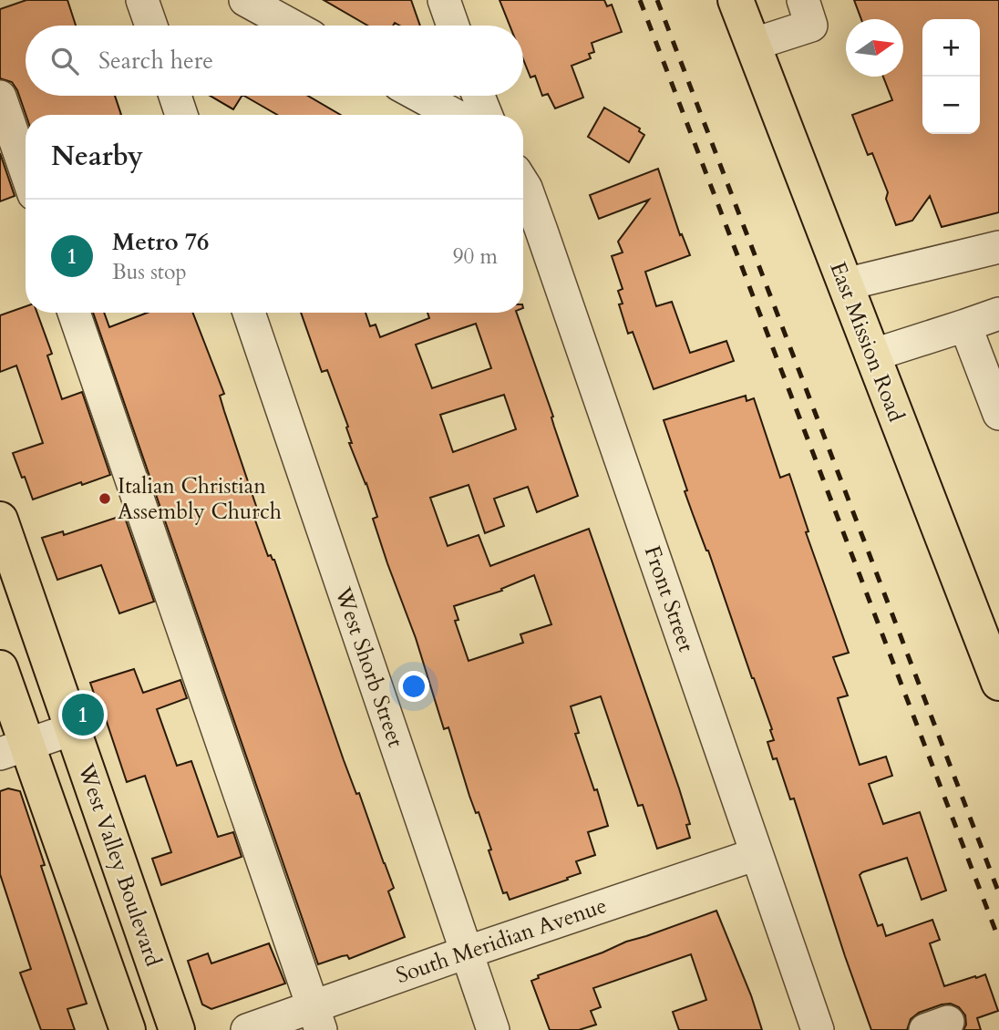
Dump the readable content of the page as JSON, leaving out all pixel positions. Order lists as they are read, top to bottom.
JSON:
{
  "streets": {
    "main road": ["East Mission Road", "West Valley Boulevard"],
    "street": ["Front Street", "West Shorb Street", "South Meridian Avenue"]
  },
  "crossings": [
    ["Front Street", "South Meridian Avenue"],
    ["West Shorb Street", "South Meridian Avenue"]
  ],
  "places": ["Italian Christian Assembly Church"],
  "north": "right",
  "page": {
    "map_buttons": ["+", "−"],
    "search": "Search here",
    "heading": "Nearby",
    "list": [
      {
        "mark": "1",
        "name": "Metro 76",
        "note": "Bus stop",
        "value": "90 m"
      }
    ],
    "pins": "1"
  }
}
